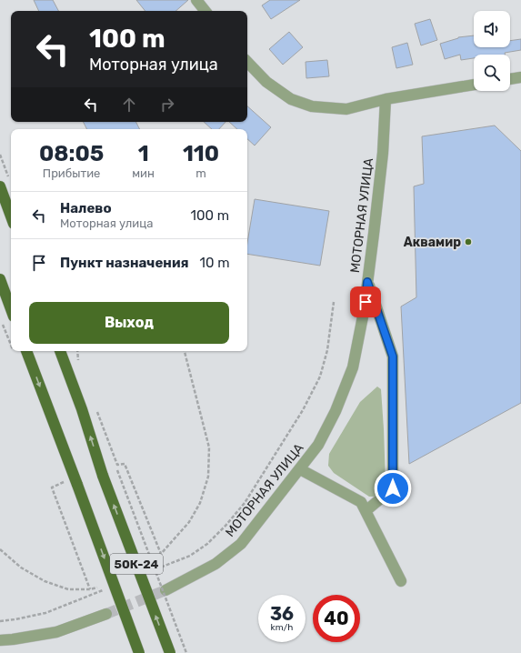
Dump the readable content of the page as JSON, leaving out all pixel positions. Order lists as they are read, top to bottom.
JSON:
{
  "streets": {
    "main road": ["50К-24"],
    "street": ["МОТОРНАЯ УЛИЦА"]
  },
  "places": ["Аквамир"],
  "page": {
    "turn": ["100 m", "Моторная улица"],
    "eta": [
      "08:05",
      "Прибытие",
      "1",
      "мин",
      "110",
      "m"
    ],
    "list": [
      {
        "name": "Налево",
        "note": "Моторная улица",
        "value": "100 m"
      },
      {
        "name": "Пункт назначения",
        "value": "10 m"
      }
    ],
    "buttons": "Выход",
    "speed": "36 km/h",
    "limit": "40"
  }
}
